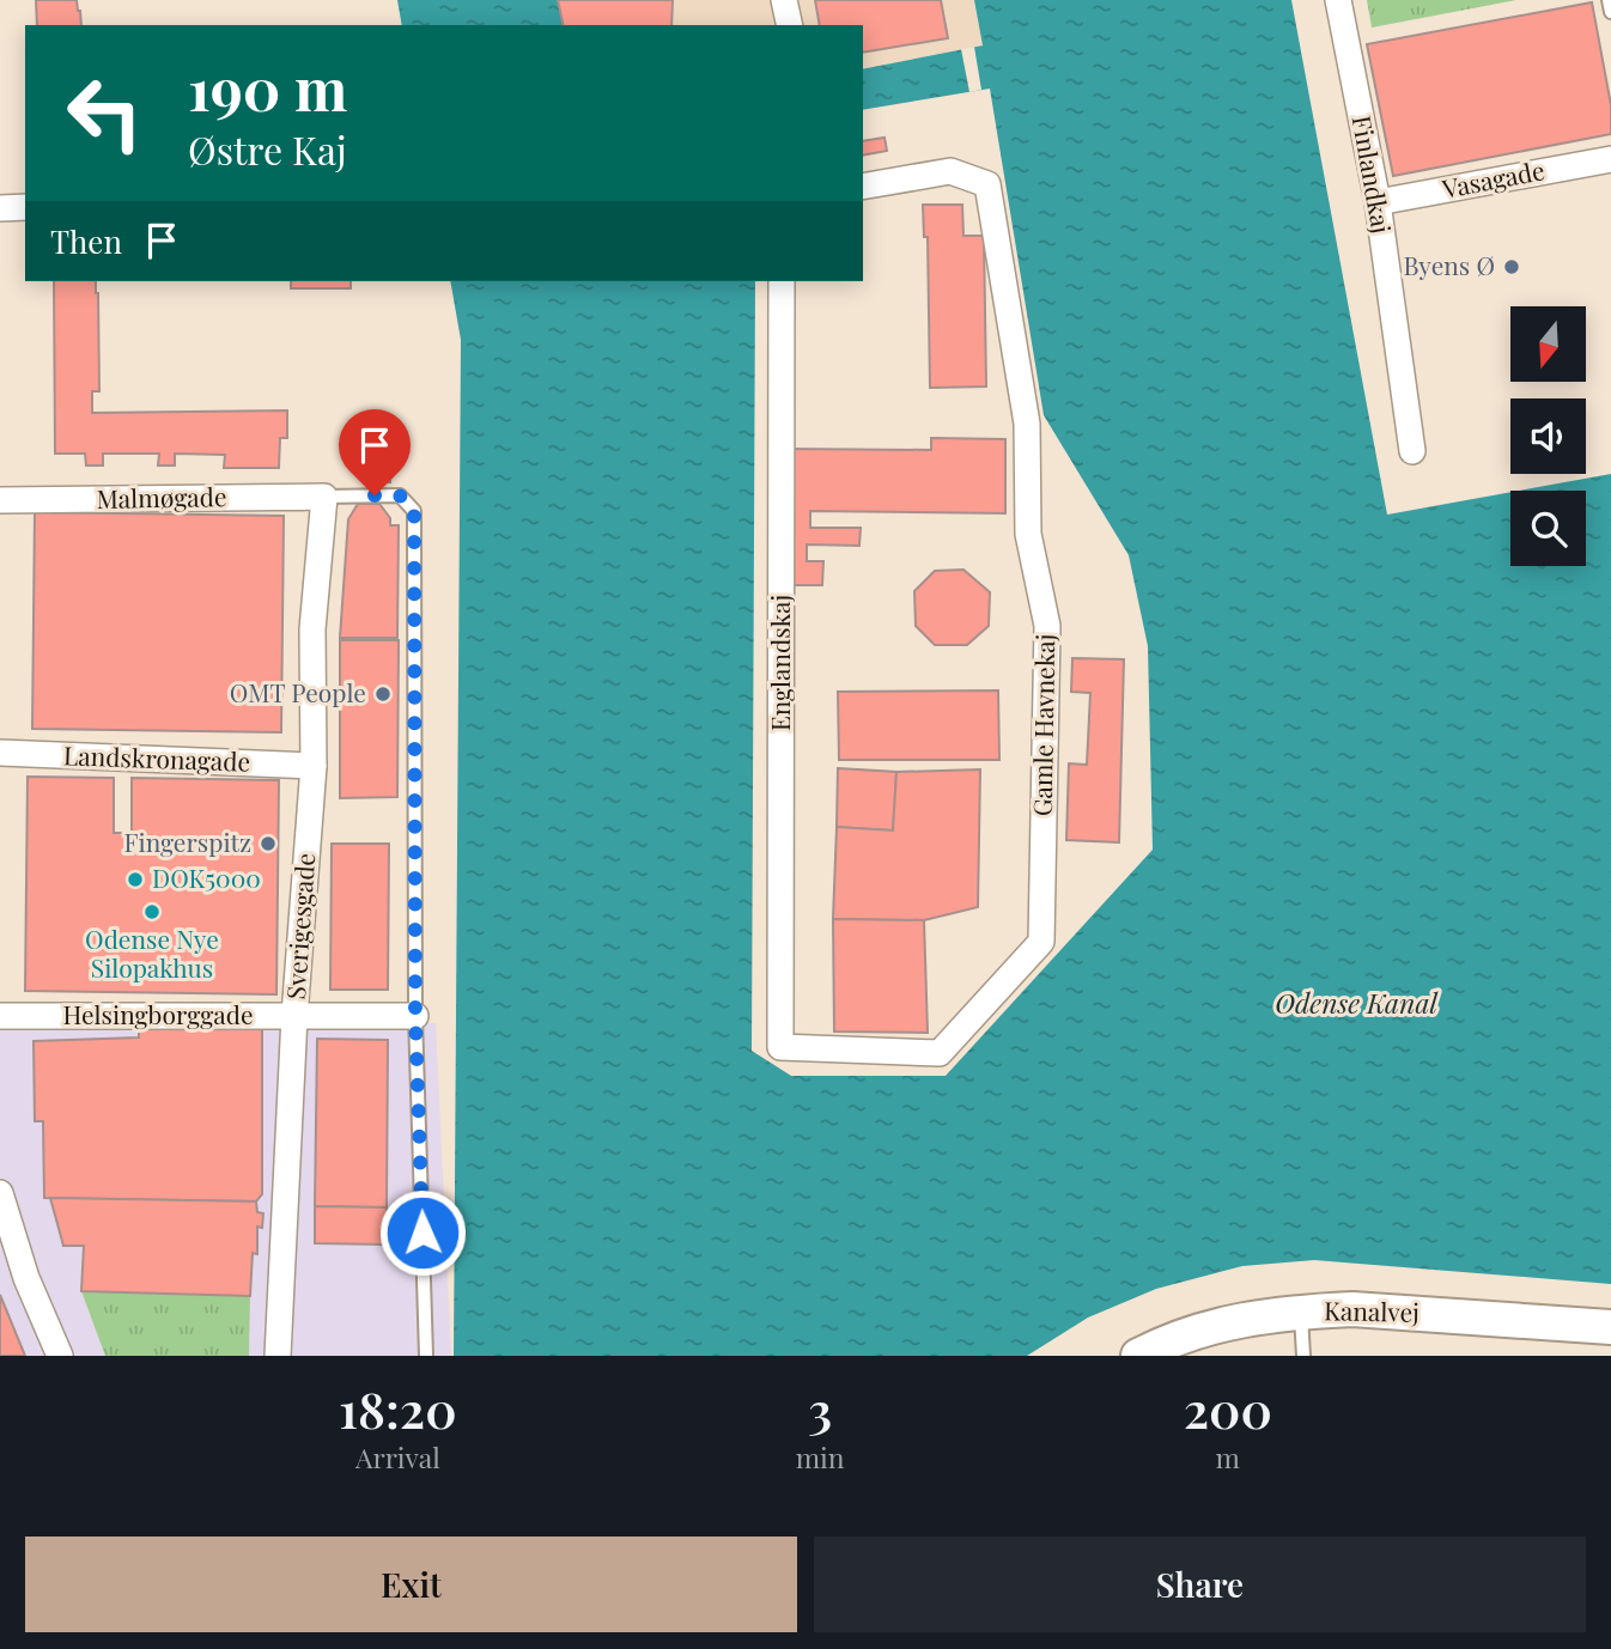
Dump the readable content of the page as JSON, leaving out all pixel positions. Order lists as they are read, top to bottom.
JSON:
{
  "streets": {
    "street": [
      "Finlandkaj",
      "Vasagade",
      "Malmøgade",
      "Englandskaj",
      "Gamle Havnekaj",
      "Landskronagade",
      "Sverigesgade",
      "Helsingborggade",
      "Kanalvej"
    ]
  },
  "crossings": [
    ["Finlandkaj", "Vasagade"],
    ["Malmøgade", "Sverigesgade"],
    ["Englandskaj", "Gamle Havnekaj"],
    ["Landskronagade", "Sverigesgade"],
    ["Sverigesgade", "Helsingborggade"]
  ],
  "water": ["Odense Kanal"],
  "places": [
    "Byens Ø",
    "OMT People",
    "Fingerspitz",
    "DOK5000",
    "Odense Nye Silopakhus"
  ],
  "north": "bottom",
  "page": {
    "turn": ["190 m", "Østre Kaj"],
    "then": "Then",
    "eta": [
      "18:20",
      "Arrival",
      "3",
      "min",
      "200",
      "m"
    ],
    "buttons": ["Exit", "Share"]
  }
}
